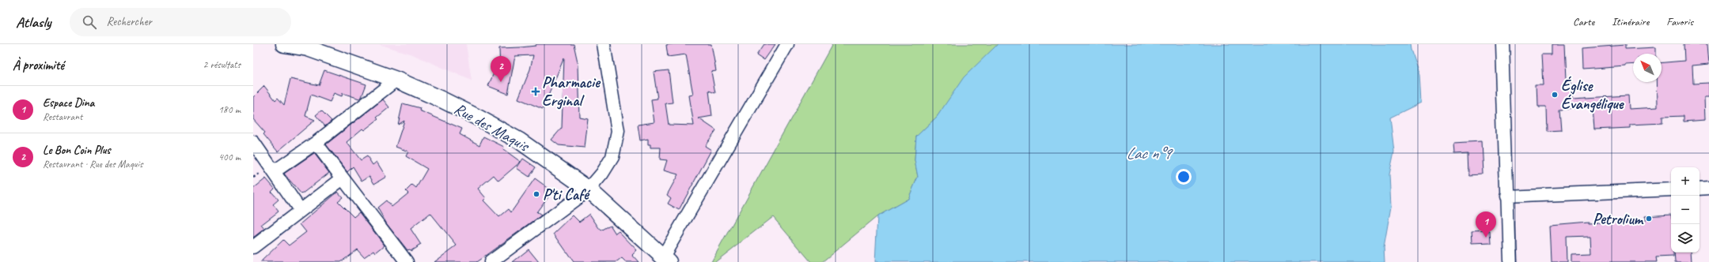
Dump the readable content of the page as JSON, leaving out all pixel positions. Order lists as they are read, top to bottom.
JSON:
{
  "streets": {
    "street": ["Rue des Maquis"]
  },
  "water": ["Lac n°9"],
  "places": {
    "health": ["Pharmacie Erginal"],
    "other": ["Église Évangélique", "P'ti Café", "Petrolium"]
  },
  "north": "top left",
  "page": {
    "header": "Atlasly",
    "search": "Rechercher",
    "nav": ["Carte", "Itinéraire", "Favoris"],
    "heading": ["À proximité", "2 résultats"],
    "pins": ["2", "1"],
    "list": [
      {
        "mark": "1",
        "name": "Espace Dina",
        "note": "Restaurant",
        "value": "180 m"
      },
      {
        "mark": "2",
        "name": "Le Bon Coin Plus",
        "note": "Restaurant · Rue des Maquis",
        "value": "400 m"
      }
    ],
    "map_buttons": ["+", "−"]
  }
}
